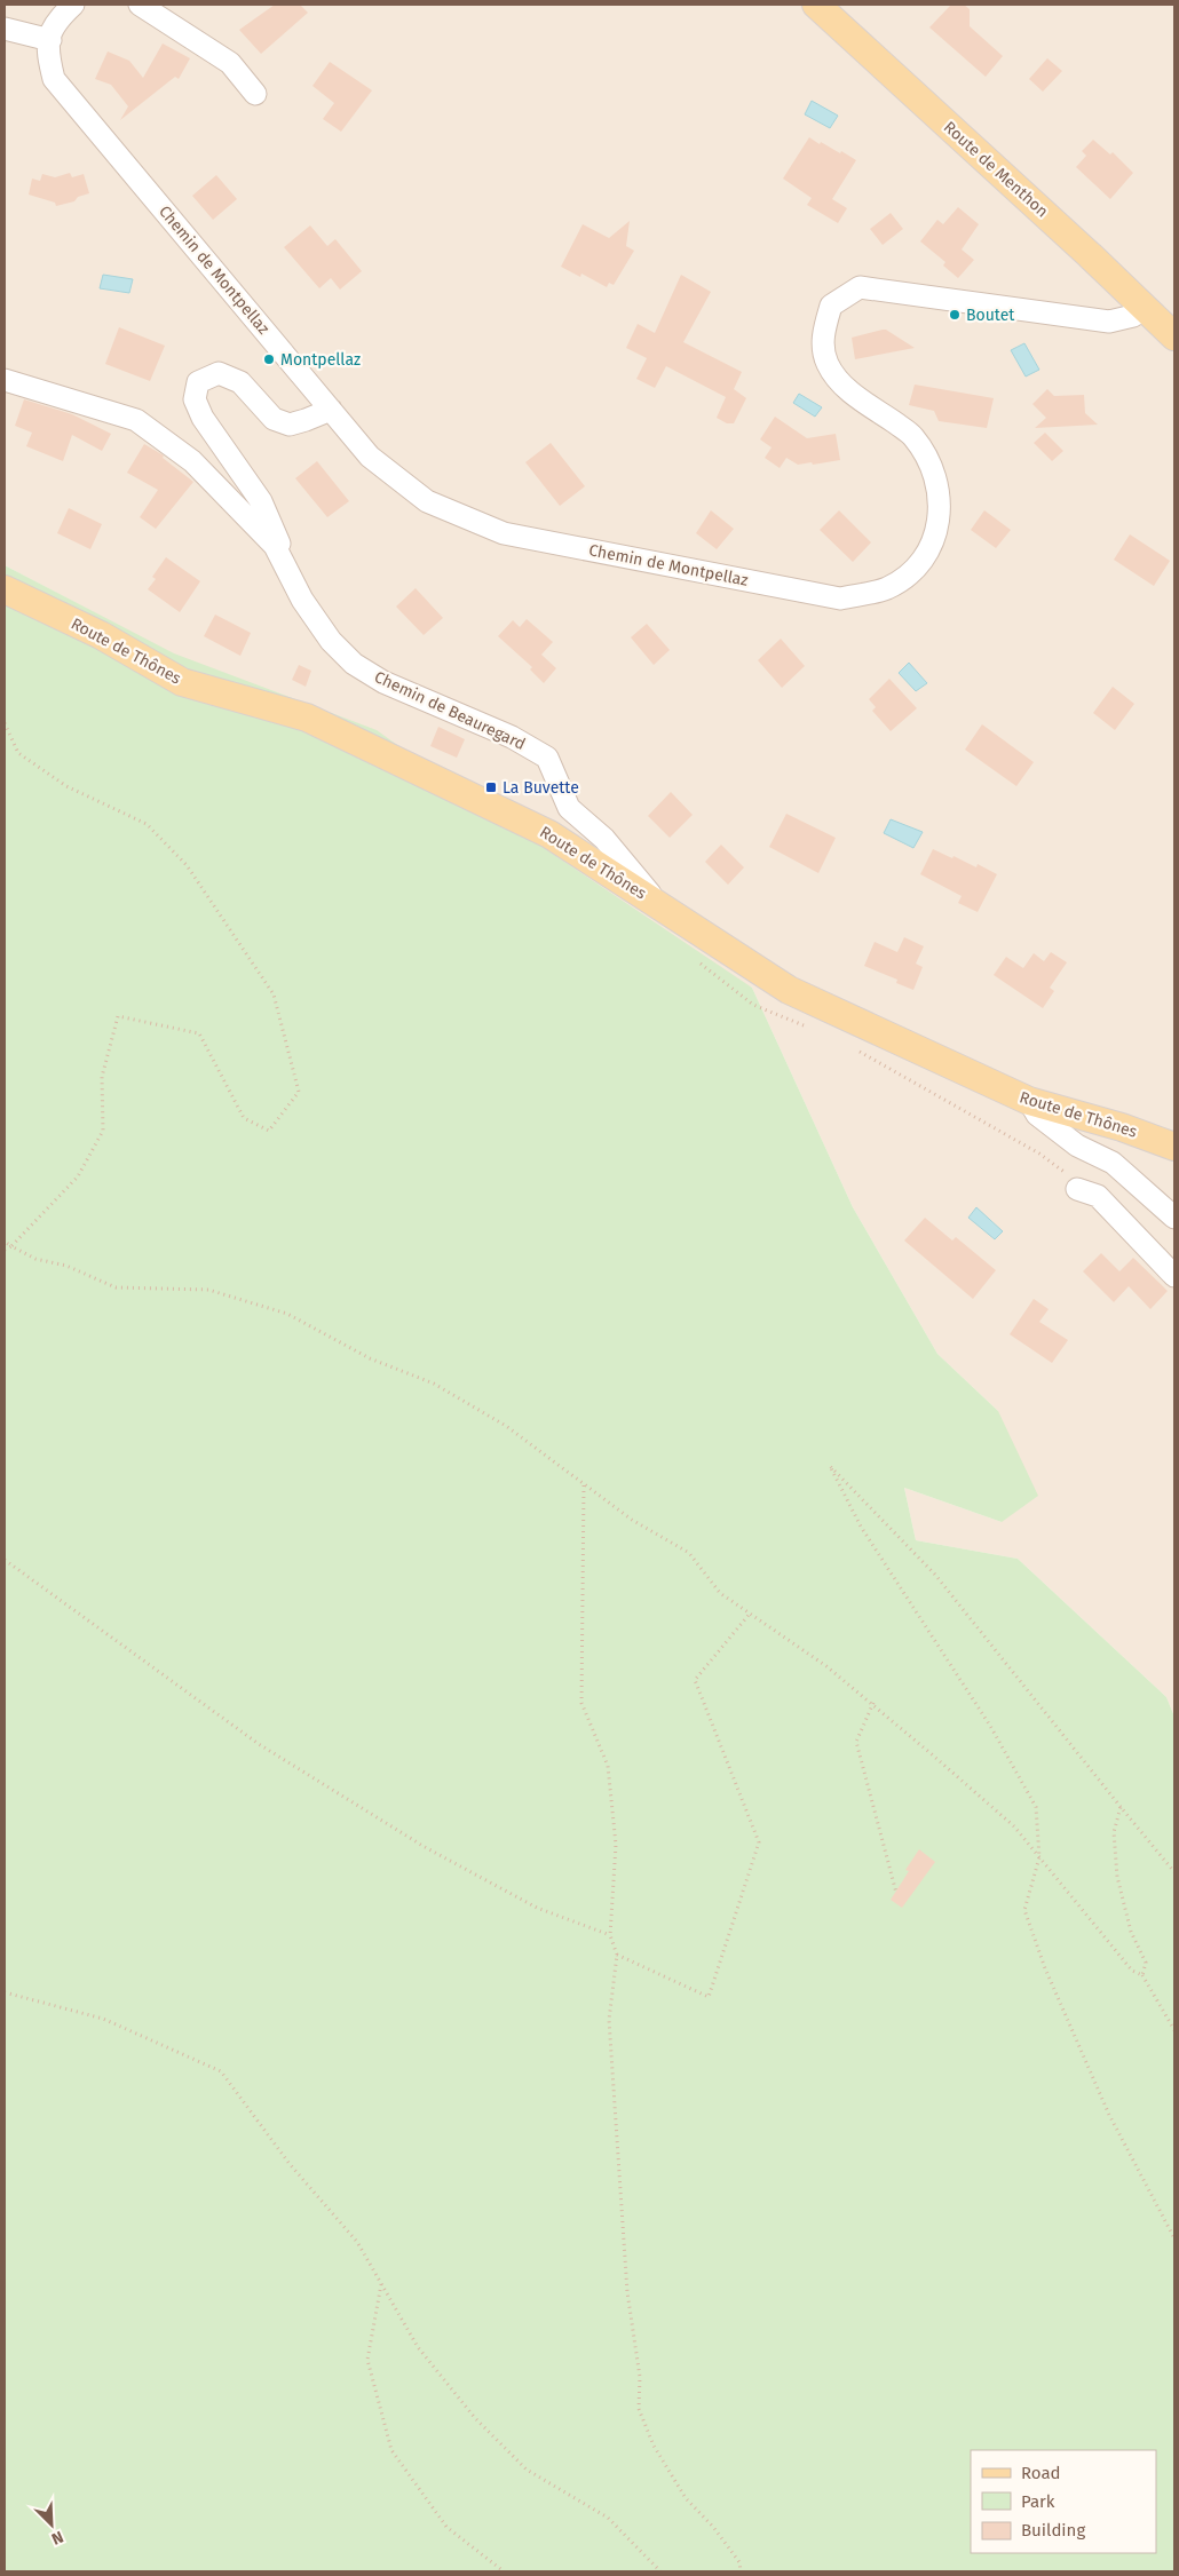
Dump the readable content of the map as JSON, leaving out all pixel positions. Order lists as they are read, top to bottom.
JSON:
{
  "streets": {
    "main road": ["Route de Menthon", "Route de Thônes"],
    "street": ["Chemin de Montpellaz", "Chemin de Beauregard"]
  },
  "crossings": [
    ["Route de Menthon", "Chemin de Montpellaz"]
  ],
  "places": {
    "other": ["Boutet", "Montpellaz"],
    "transit": ["La Buvette"]
  },
  "legend": ["Road", "Park", "Building"],
  "north": "bottom right"
}
